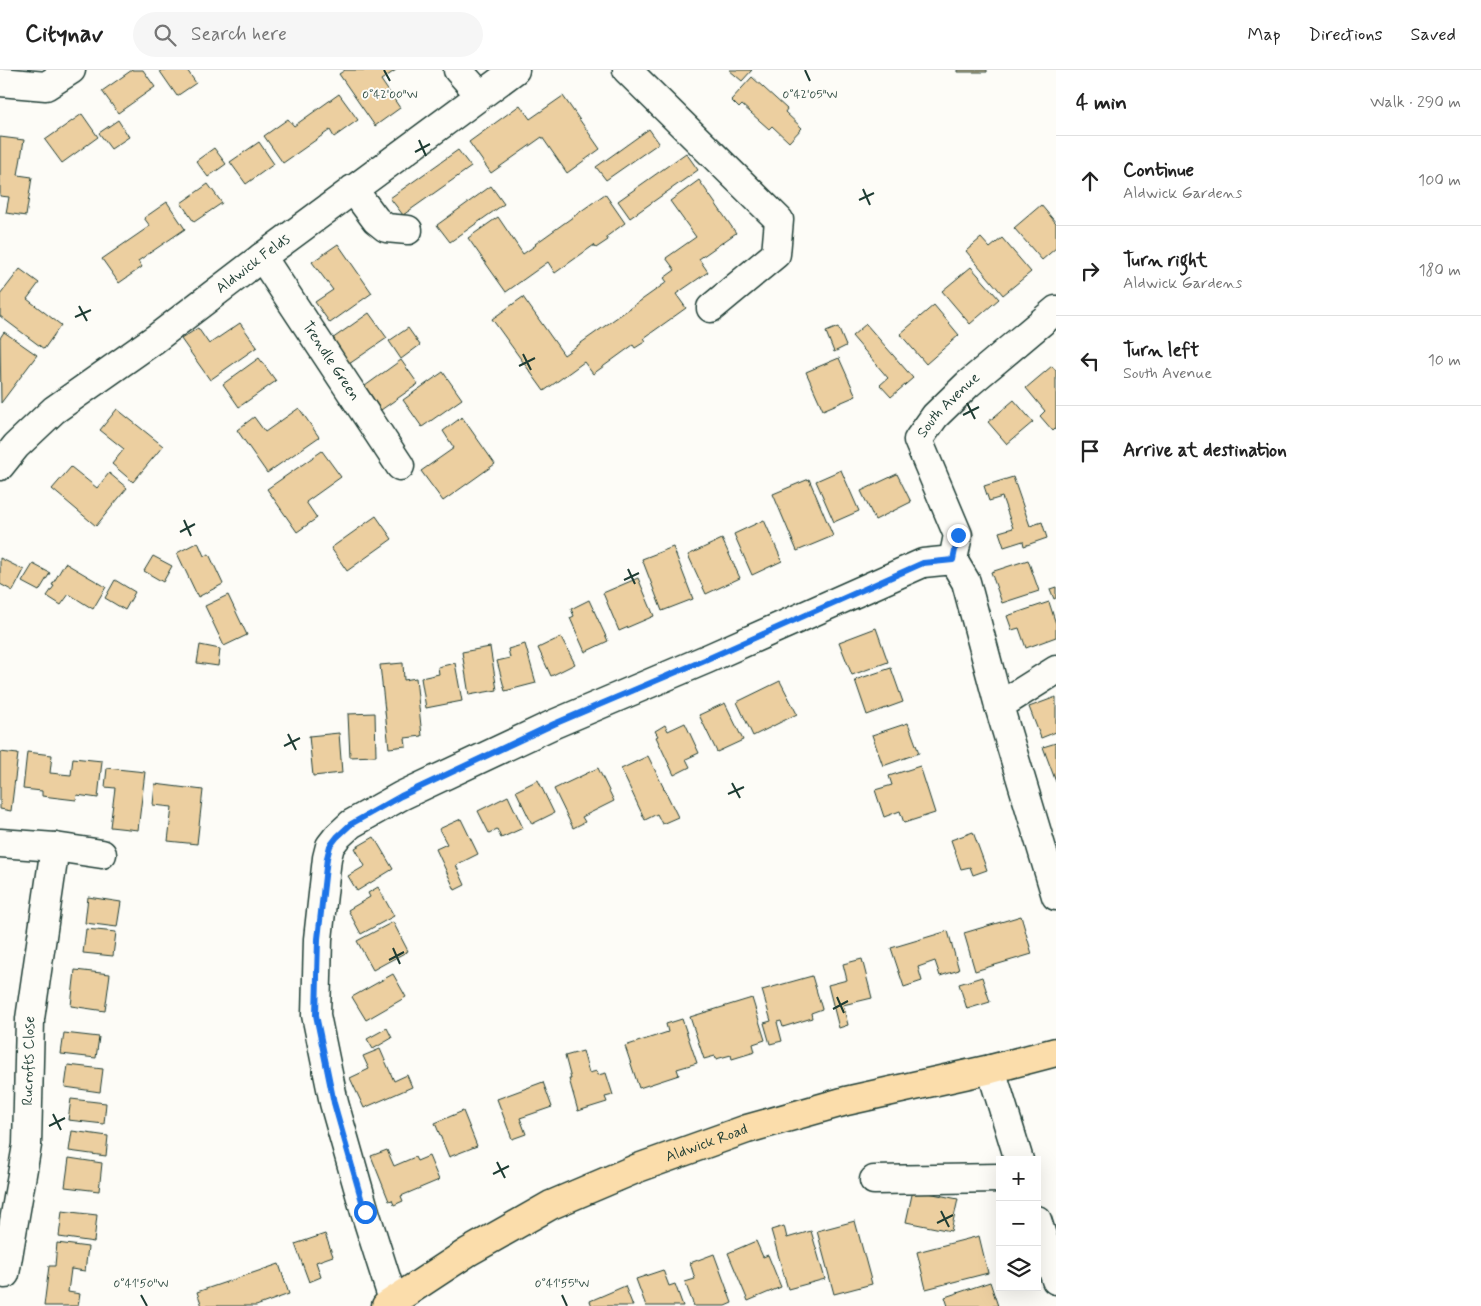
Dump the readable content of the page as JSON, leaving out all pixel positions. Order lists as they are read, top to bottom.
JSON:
{
  "streets": {
    "main road": ["Aldwick Road"],
    "street": [
      "Aldwick Felds",
      "Trendle Green",
      "South Avenue",
      "Rucrofts Close"
    ]
  },
  "crossings": [
    ["Aldwick Felds", "Trendle Green"]
  ],
  "page": {
    "header": "Citynav",
    "search": "Search here",
    "nav": ["Map", "Directions", "Saved"],
    "heading": ["4 min", "Walk · 290 m"],
    "list": [
      ["Continue", "Aldwick Gardens", "100 m"],
      ["Turn right", "Aldwick Gardens", "180 m"],
      ["Turn left", "South Avenue", "10 m"],
      "Arrive at destination"
    ],
    "map_buttons": ["+", "−"]
  },
  "coordinates": [
    "0°42'00\"W",
    "0°42'05\"W",
    "0°41'50\"W",
    "0°41'55\"W"
  ]
}
